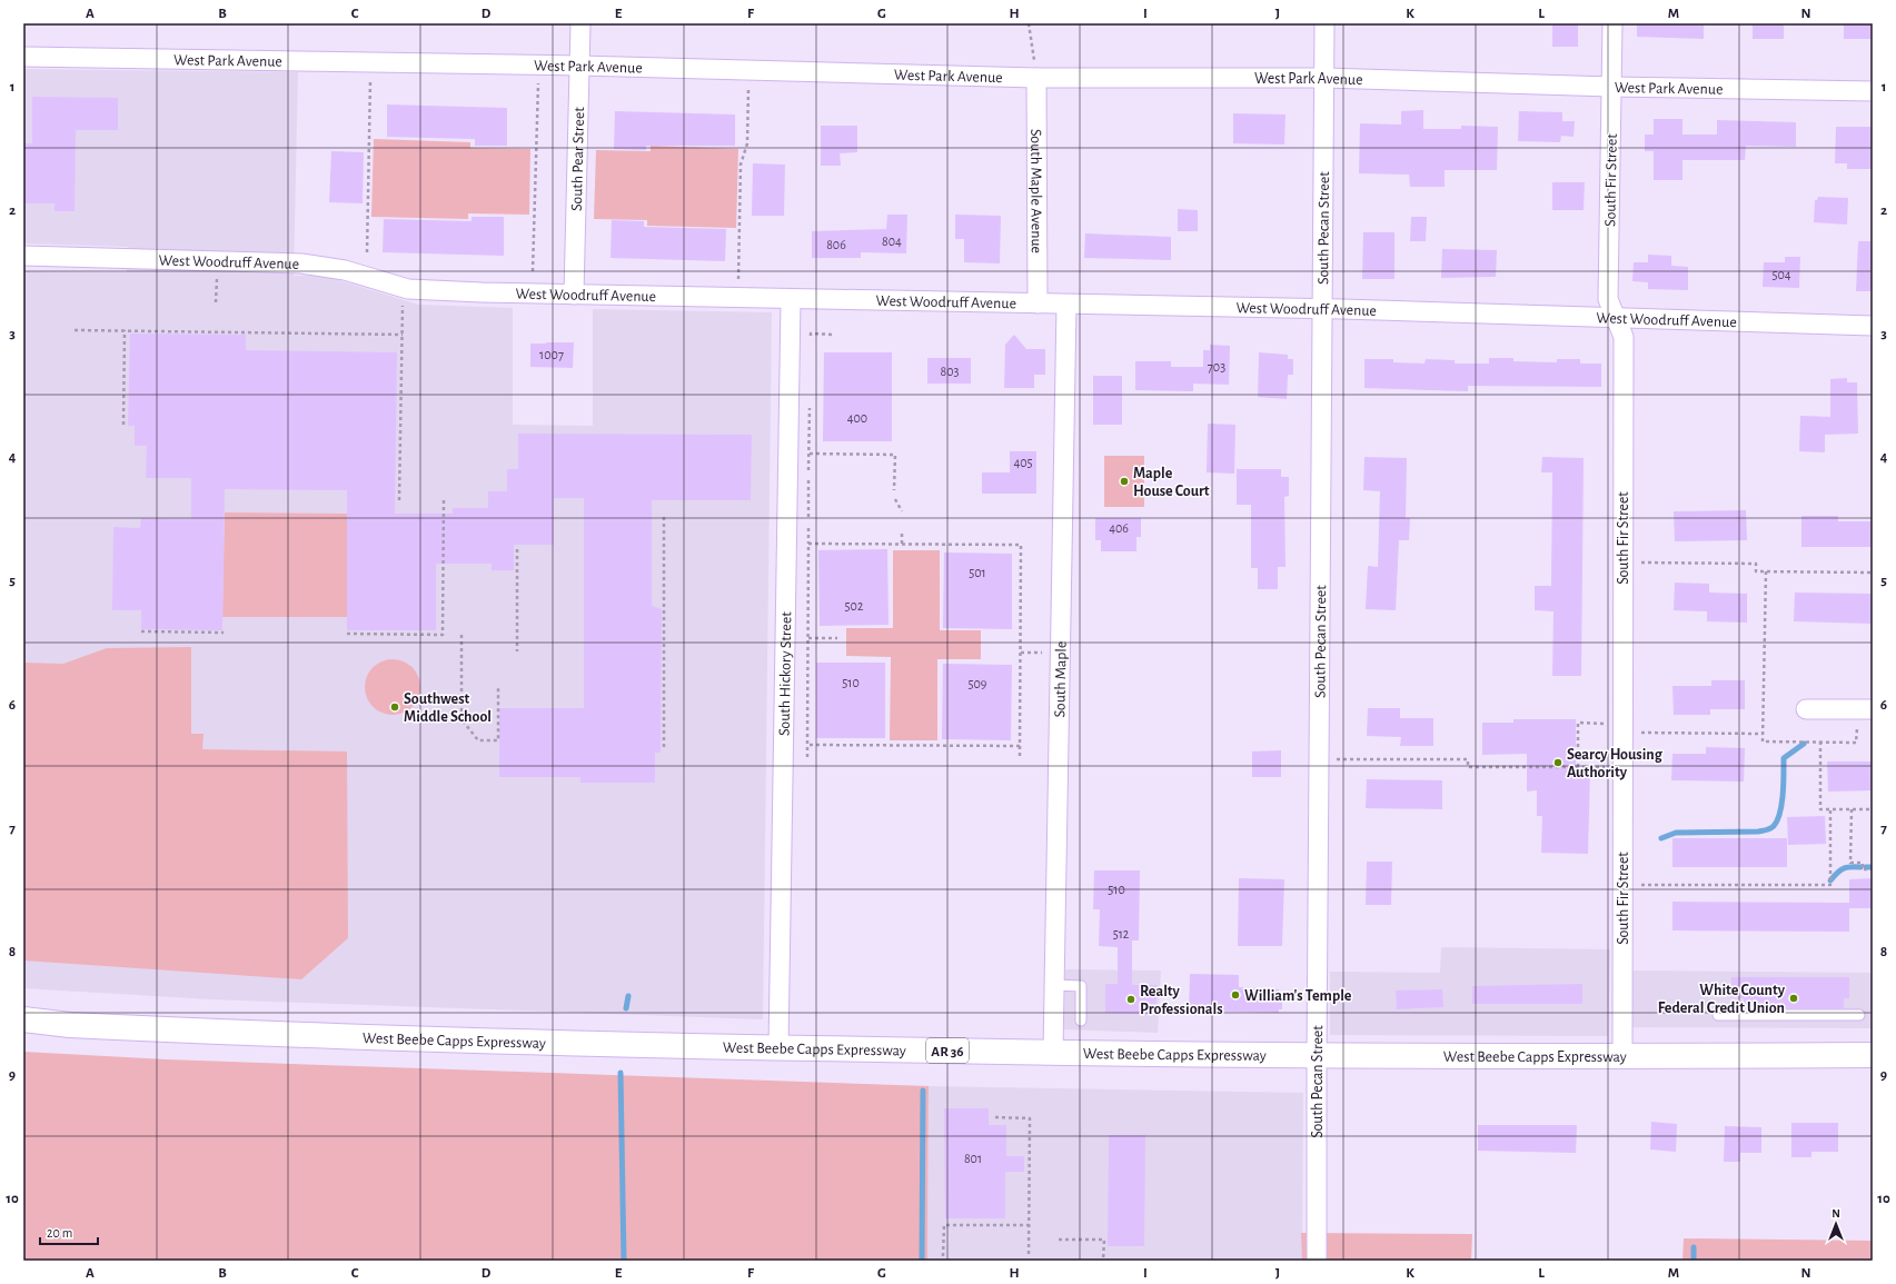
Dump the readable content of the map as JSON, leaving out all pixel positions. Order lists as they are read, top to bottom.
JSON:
{
  "streets": {
    "main road": ["West Beebe Capps Expressway", "AR 36"],
    "street": [
      "West Park Avenue",
      "South Pear Street",
      "South Fir Street",
      "South Maple Avenue",
      "South Pecan Street",
      "West Woodruff Avenue",
      "South Hickory Street",
      "South Maple"
    ]
  },
  "crossings": [
    ["West Park Avenue", "South Pear Street"],
    ["West Park Avenue", "South Fir Street"],
    ["West Park Avenue", "South Maple Avenue"],
    ["West Park Avenue", "South Pecan Street"],
    ["South Pear Street", "West Woodruff Avenue"],
    ["South Fir Street", "West Woodruff Avenue"],
    ["South Fir Street", "West Beebe Capps Expressway"],
    ["South Maple Avenue", "West Woodruff Avenue"],
    ["South Pecan Street", "West Woodruff Avenue"],
    ["South Pecan Street", "West Beebe Capps Expressway"],
    ["West Woodruff Avenue", "South Hickory Street"],
    ["West Woodruff Avenue", "South Maple"],
    ["South Hickory Street", "West Beebe Capps Expressway"],
    ["South Maple", "West Beebe Capps Expressway"]
  ],
  "places": [
    "Maple House Court",
    "Southwest Middle School",
    "Searcy Housing Authority",
    "William's Temple",
    "White County Federal Credit Union",
    "Realty Professionals"
  ],
  "house_numbers": [
    "804",
    "806",
    "504",
    "1007",
    "703",
    "803",
    "400",
    "405",
    "406",
    "501",
    "502",
    "510",
    "509",
    "510",
    "512",
    "801"
  ],
  "scale_bar": "20 m",
  "north": "top",
  "grid": {
    "columns": [
      "A",
      "B",
      "C",
      "D",
      "E",
      "F",
      "G",
      "H",
      "I",
      "J",
      "K",
      "L",
      "M",
      "N"
    ],
    "rows": [
      "1",
      "2",
      "3",
      "4",
      "5",
      "6",
      "7",
      "8",
      "9",
      "10"
    ]
  }
}
